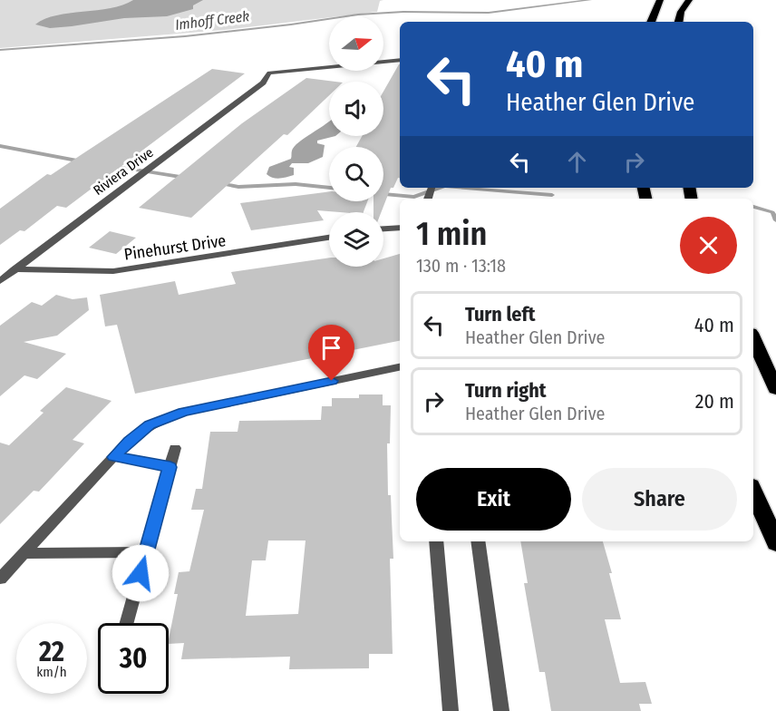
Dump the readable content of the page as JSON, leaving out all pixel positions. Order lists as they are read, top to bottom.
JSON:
{
  "streets": {
    "street": ["Riviera Drive", "Pinehurst Drive"]
  },
  "crossings": [
    ["Riviera Drive", "Pinehurst Drive"]
  ],
  "water": ["Imhoff Creek"],
  "north": "right",
  "page": {
    "turn": ["40 m", "Heather Glen Drive"],
    "heading": ["1 min", "130 m · 13:18"],
    "list": [
      {
        "name": "Turn left",
        "note": "Heather Glen Drive",
        "value": "40 m"
      },
      {
        "name": "Turn right",
        "note": "Heather Glen Drive",
        "value": "20 m"
      }
    ],
    "buttons": ["Exit", "Share"],
    "speed": "22 km/h",
    "limit": "30"
  }
}
